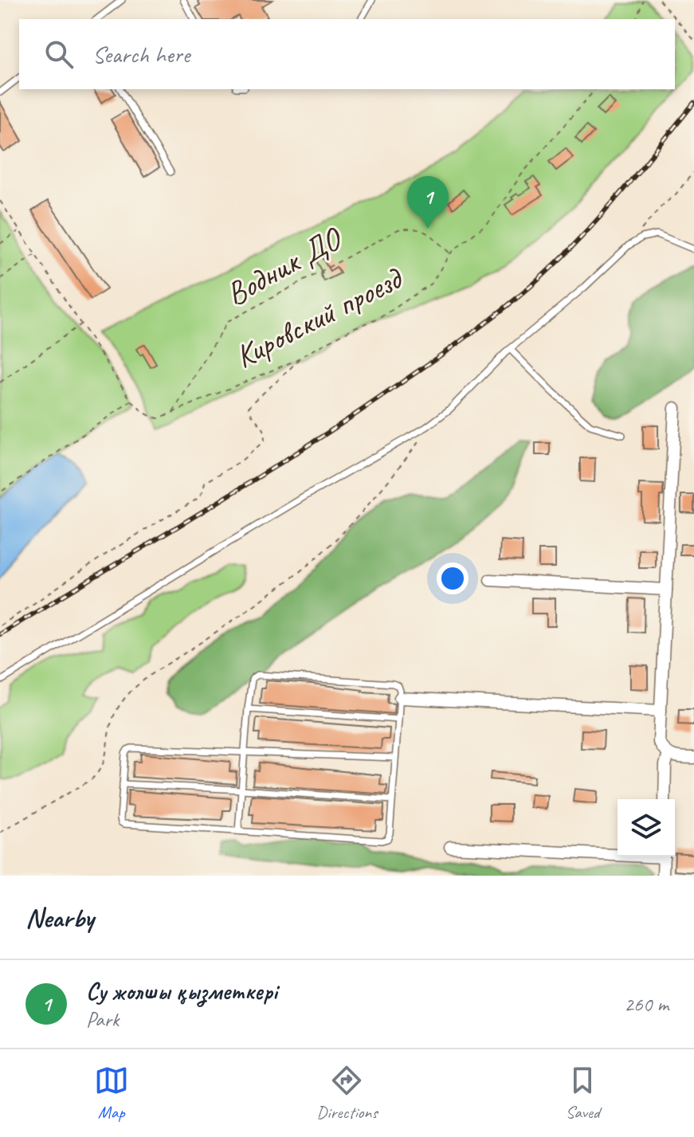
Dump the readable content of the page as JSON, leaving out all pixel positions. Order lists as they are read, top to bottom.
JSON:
{
  "streets": {
    "path": ["Водник ДО", "Кировский проезд"]
  },
  "crossings": [
    ["Водник ДО", "Кировский проезд"]
  ],
  "page": {
    "search": "Search here",
    "pins": "1",
    "heading": "Nearby",
    "list": [
      {
        "mark": "1",
        "name": "Су жолшы қызметкері",
        "note": "Park",
        "value": "260 m"
      }
    ],
    "nav": ["Map", "Directions", "Saved"]
  }
}
